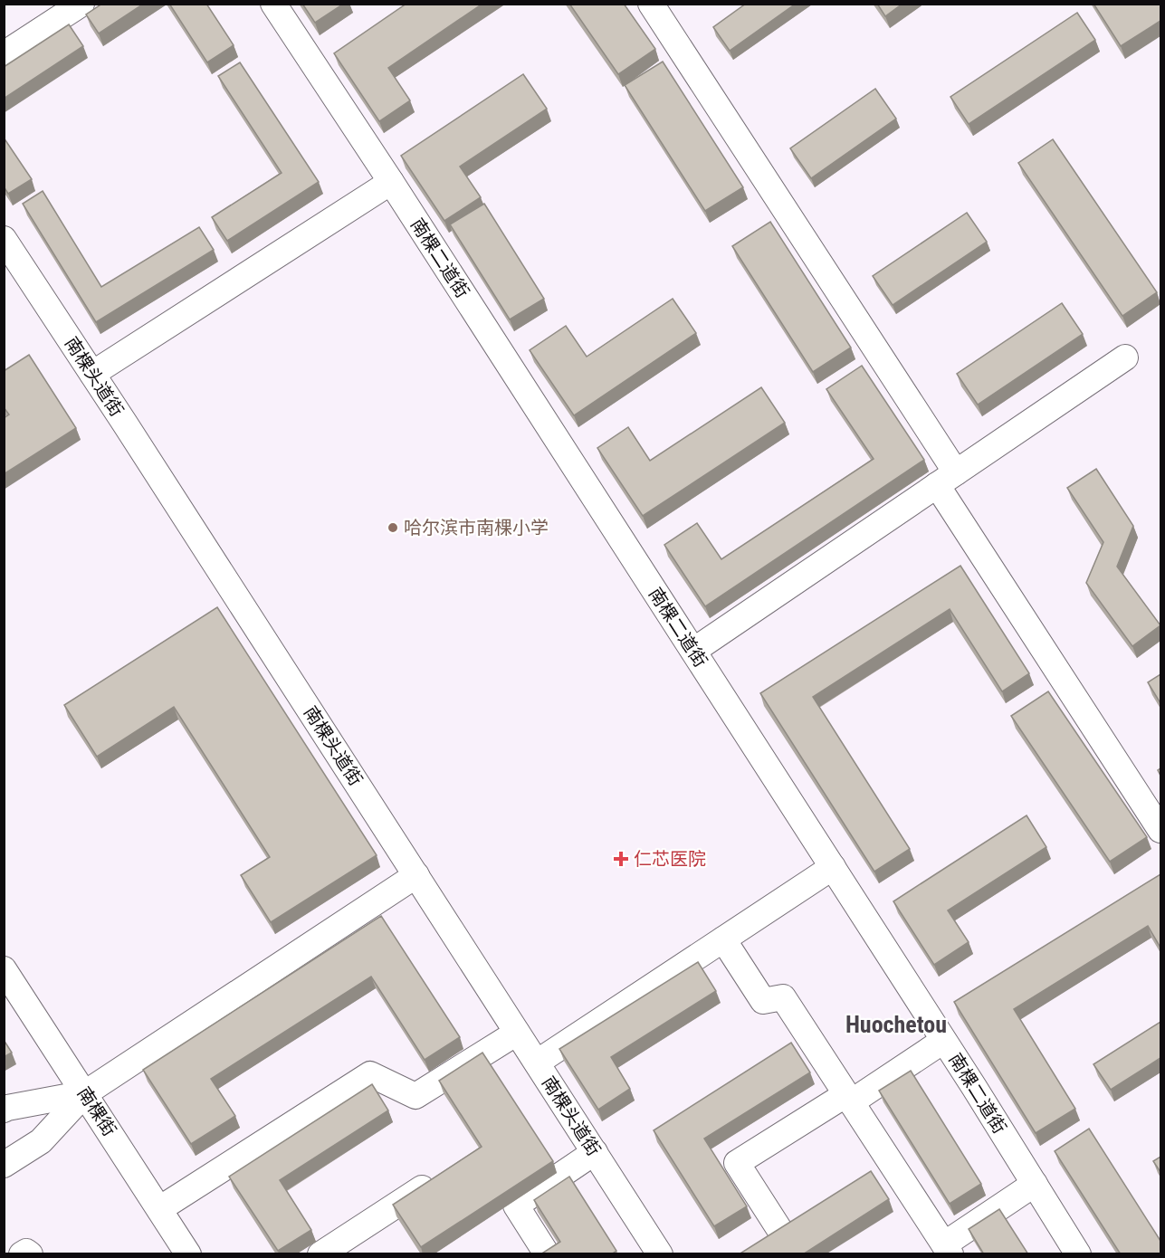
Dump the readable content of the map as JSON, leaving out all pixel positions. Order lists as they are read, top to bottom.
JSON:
{
  "streets": {
    "street": ["南棵二道街", "南棵头道街", "南棵街"]
  },
  "districts": ["Huochetou"],
  "places": {
    "other": ["哈尔滨市南棵小学"],
    "health": ["仁芯医院"]
  }
}
